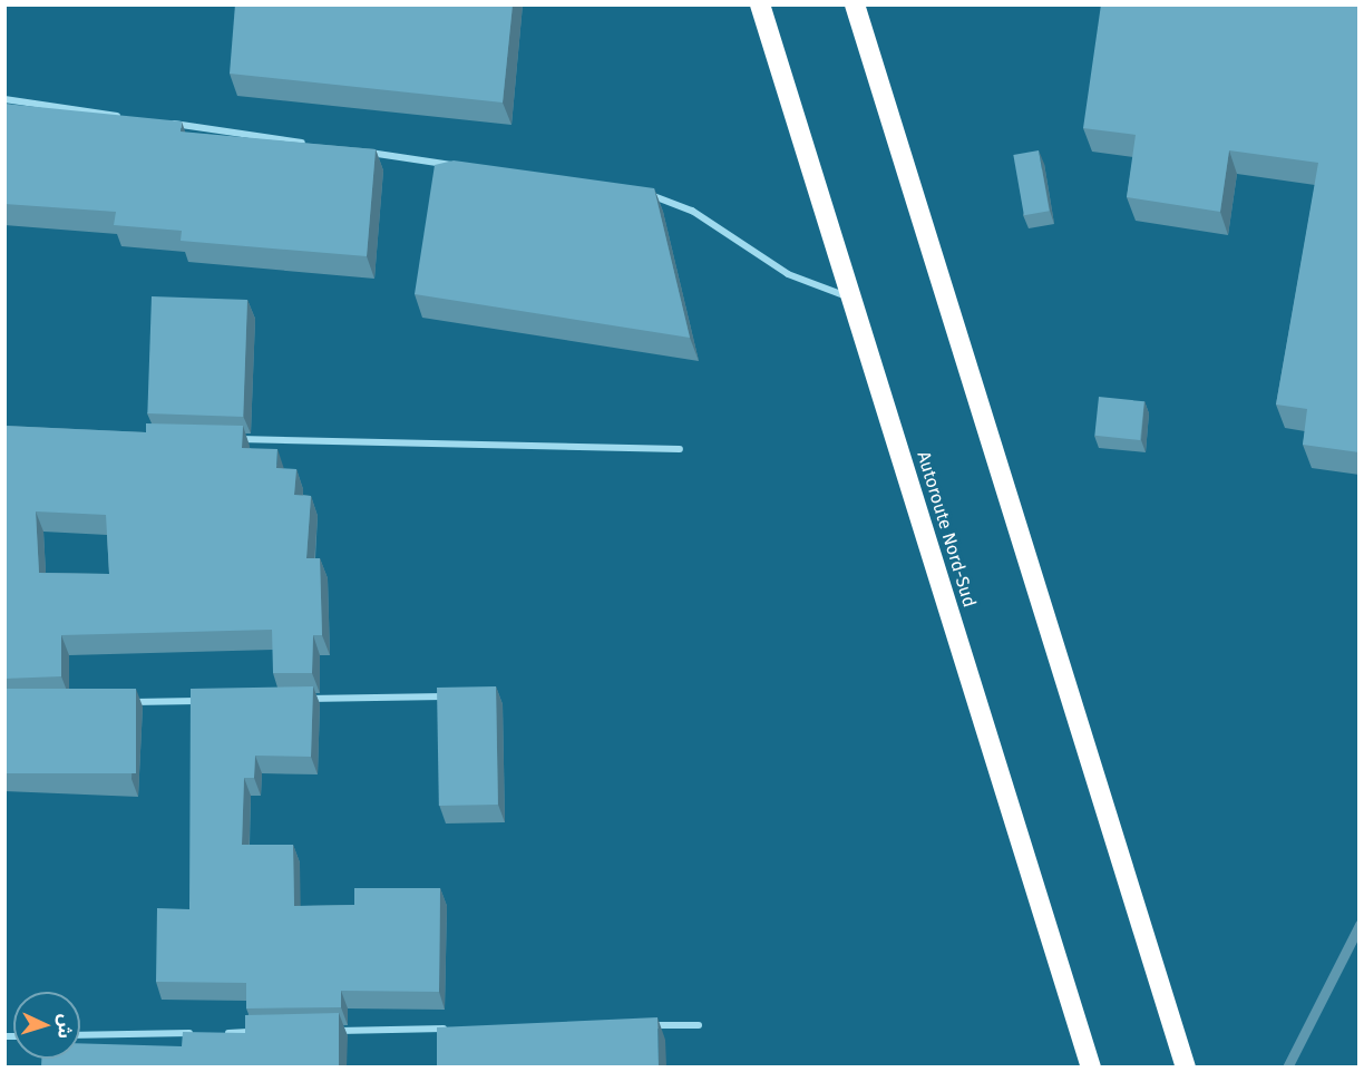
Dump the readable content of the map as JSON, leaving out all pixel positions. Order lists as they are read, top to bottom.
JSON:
{
  "streets": {
    "highway": ["Autoroute Nord-Sud"]
  },
  "north": "right"
}
